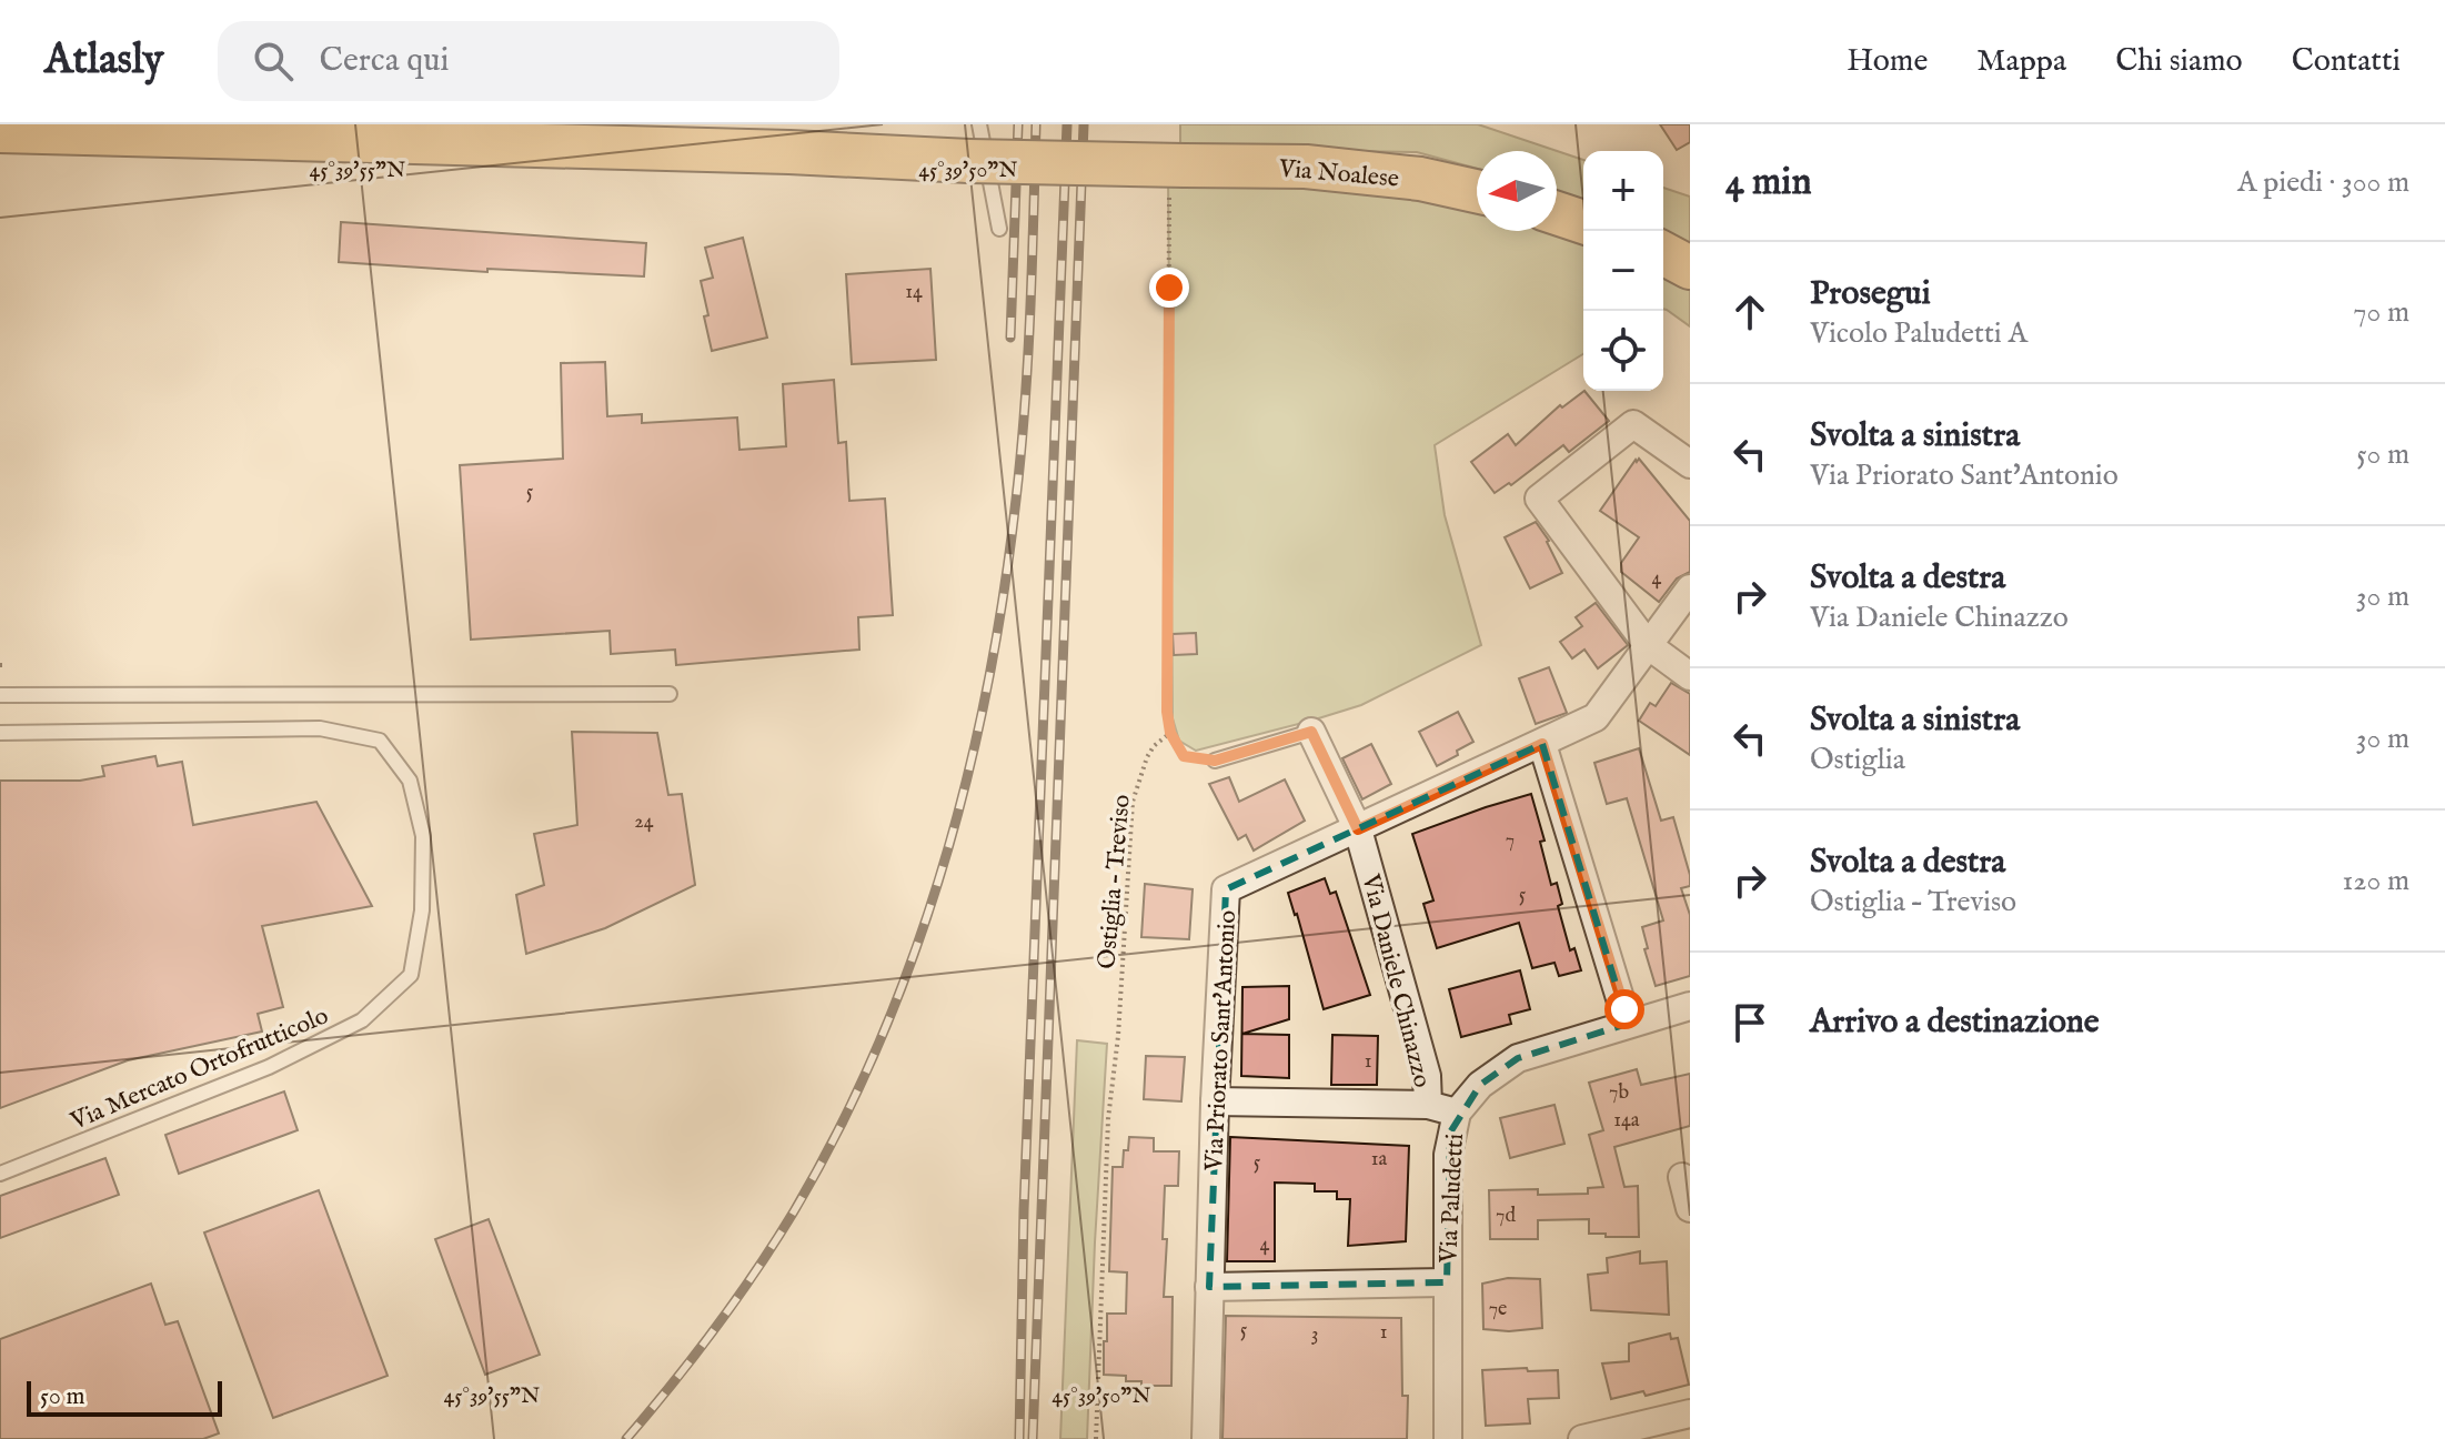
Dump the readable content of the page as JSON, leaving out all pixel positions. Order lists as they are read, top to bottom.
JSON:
{
  "streets": {
    "main road": ["Via Noalese"],
    "street": ["Via Daniele Chinazzo", "Via Priorato Sant'Antonio", "Via Paludetti"],
    "lane": ["Via Mercato Ortofrutticolo"],
    "path": ["Ostiglia – Treviso"]
  },
  "crossings": [
    ["Via Daniele Chinazzo", "Via Priorato Sant'Antonio"],
    ["Via Daniele Chinazzo", "Via Paludetti"]
  ],
  "house_numbers": [
    "14",
    "5",
    "4",
    "24",
    "7",
    "5",
    "1",
    "7b",
    "14a",
    "1a",
    "5",
    "7d",
    "4",
    "7e",
    "5",
    "1",
    "3"
  ],
  "scale_bar": "50 m",
  "north": "left",
  "page": {
    "header": "Atlasly",
    "search": "Cerca qui",
    "nav": [
      "Home",
      "Mappa",
      "Chi siamo",
      "Contatti"
    ],
    "heading": ["4 min", "A piedi · 300 m"],
    "map_buttons": ["+", "−"],
    "list": [
      ["Prosegui", "Vicolo Paludetti A", "70 m"],
      ["Svolta a sinistra", "Via Priorato Sant'Antonio", "50 m"],
      ["Svolta a destra", "Via Daniele Chinazzo", "30 m"],
      ["Svolta a sinistra", "Ostiglia", "30 m"],
      ["Svolta a destra", "Ostiglia – Treviso", "120 m"],
      "Arrivo a destinazione"
    ],
    "scale": "50 m"
  },
  "coordinates": ["45°39'55\"N", "45°39'50\"N"]
}
